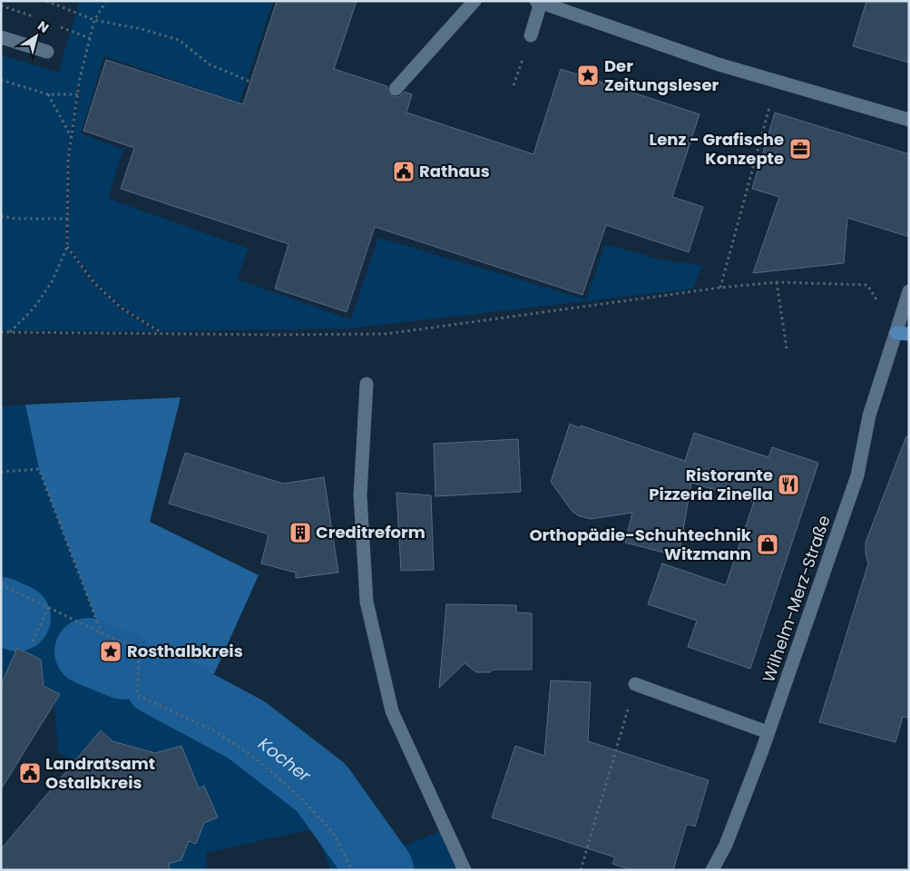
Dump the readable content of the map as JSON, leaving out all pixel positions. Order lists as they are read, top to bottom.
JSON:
{
  "streets": {
    "street": ["Wilhelm-Merz-Straße"]
  },
  "water": ["Kocher"],
  "places": {
    "place": ["Der Zeitungsleser", "Rosthalbkreis"],
    "office": ["Lenz - Grafische Konzepte"],
    "public building": ["Rathaus", "Landratsamt Ostalbkreis"],
    "restaurant": ["Ristorante Pizzeria Zinella"],
    "building": ["Creditreform"],
    "shop": ["Orthopädie-Schuhtechnik Witzmann"]
  },
  "north": "top right"
}
